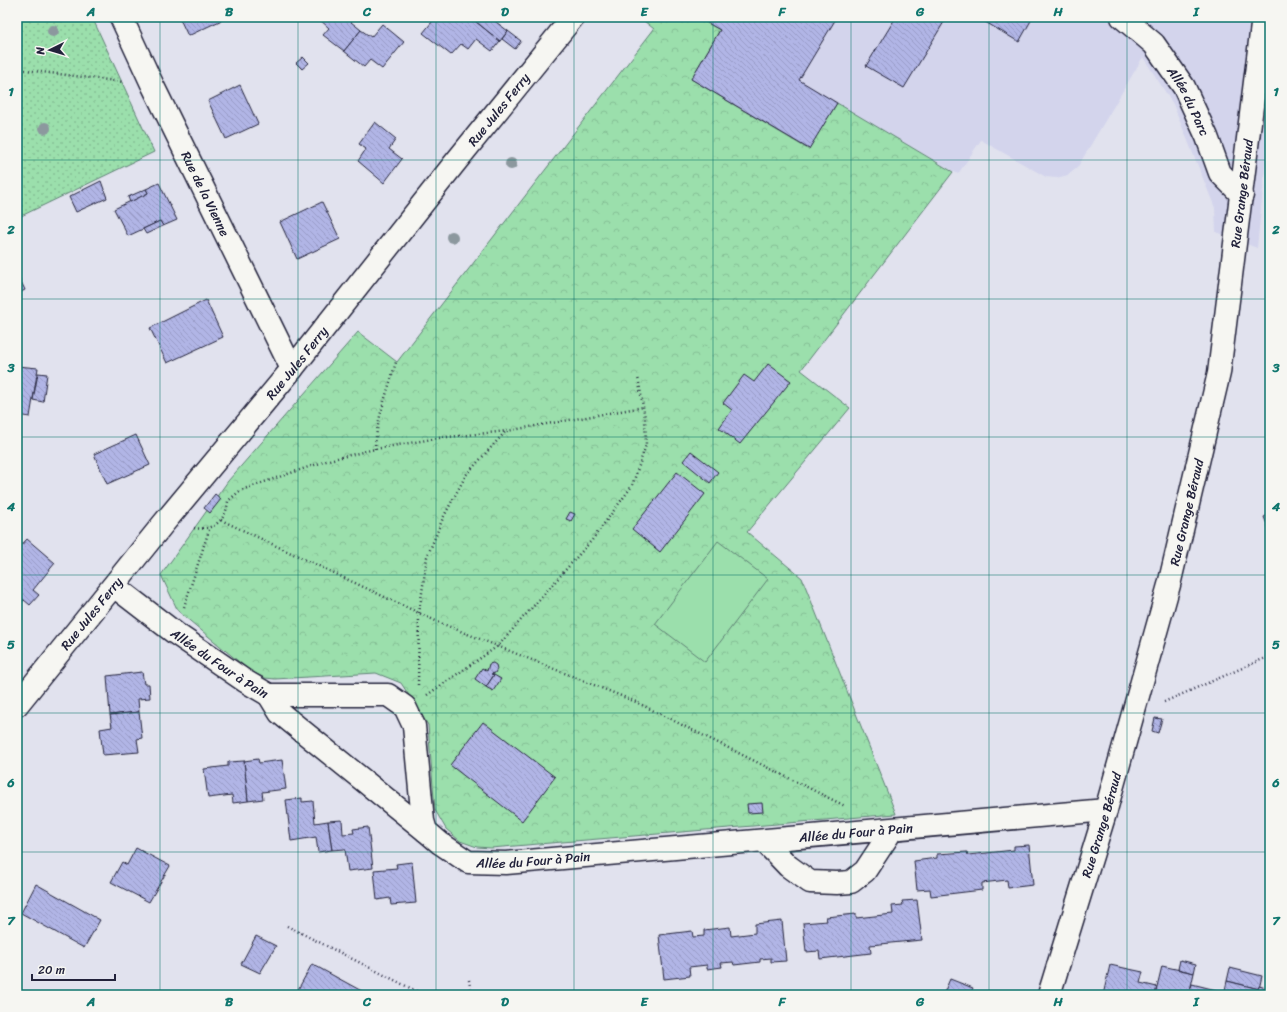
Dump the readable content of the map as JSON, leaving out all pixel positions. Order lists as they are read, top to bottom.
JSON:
{
  "streets": {
    "street": [
      "Allée du Parc",
      "Rue Jules Ferry",
      "Rue de la Vienne",
      "Rue Grange Béraud",
      "Allée du Four à Pain"
    ]
  },
  "crossings": [
    ["Allée du Parc", "Rue Grange Béraud"],
    ["Rue Jules Ferry", "Rue de la Vienne"],
    ["Rue Jules Ferry", "Allée du Four à Pain"],
    ["Rue Grange Béraud", "Allée du Four à Pain"]
  ],
  "scale_bar": "20 m",
  "north": "left",
  "grid": {
    "columns": [
      "A",
      "B",
      "C",
      "D",
      "E",
      "F",
      "G",
      "H",
      "I"
    ],
    "rows": [
      "1",
      "2",
      "3",
      "4",
      "5",
      "6",
      "7"
    ]
  }
}
